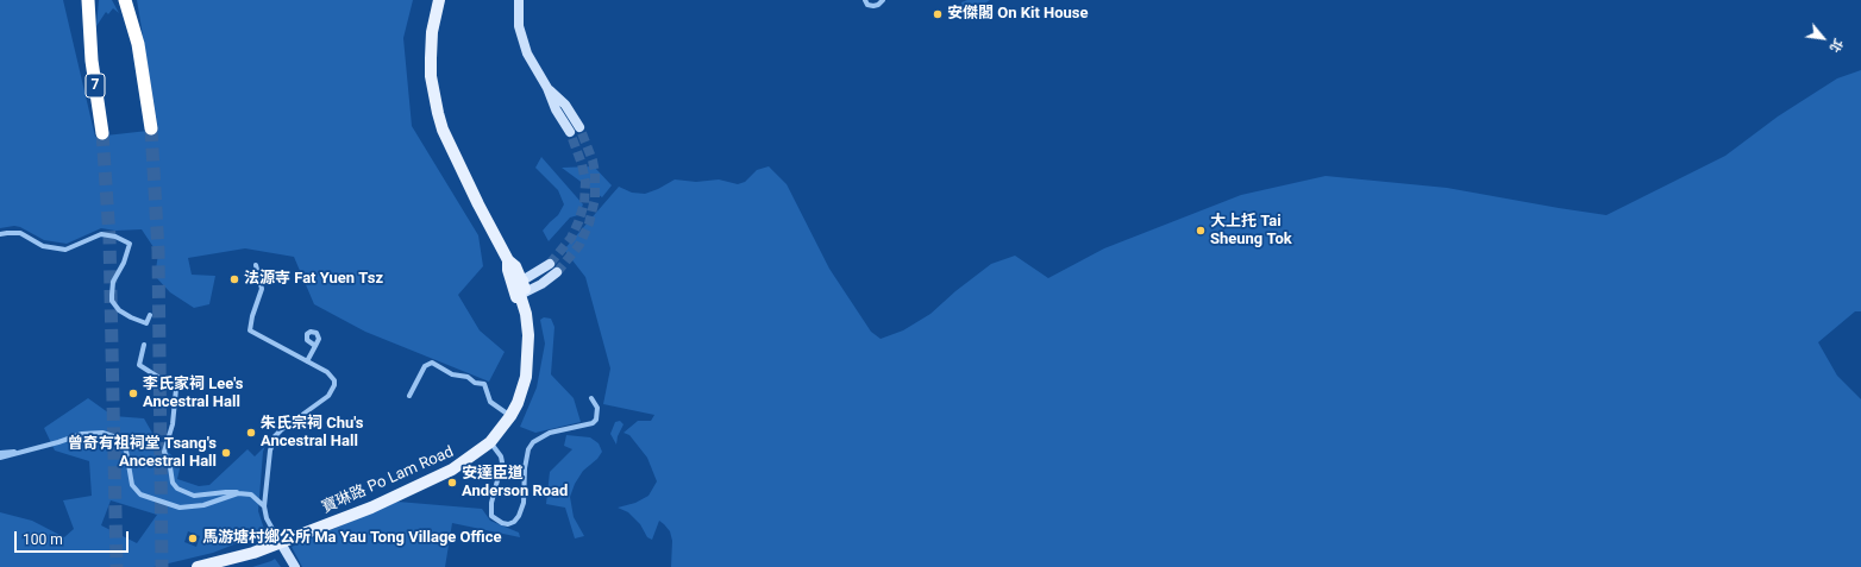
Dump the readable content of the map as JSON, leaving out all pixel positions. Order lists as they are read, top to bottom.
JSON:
{
  "streets": {
    "highway": ["7"],
    "main road": ["寶琳路 Po Lam Road"]
  },
  "places": [
    "安傑閣 On Kit House",
    "大上托 Tai Sheung Tok",
    "法源寺 Fat Yuen Tsz",
    "李氏家祠 Lee's Ancestral Hall",
    "朱氏宗祠 Chu's Ancestral Hall",
    "曾奇有祖祠堂 Tsang's Ancestral Hall",
    "安達臣道 Anderson Road",
    "馬游塘村鄉公所 Ma Yau Tong Village Office"
  ],
  "scale_bar": "100 m",
  "north": "bottom right"
}
